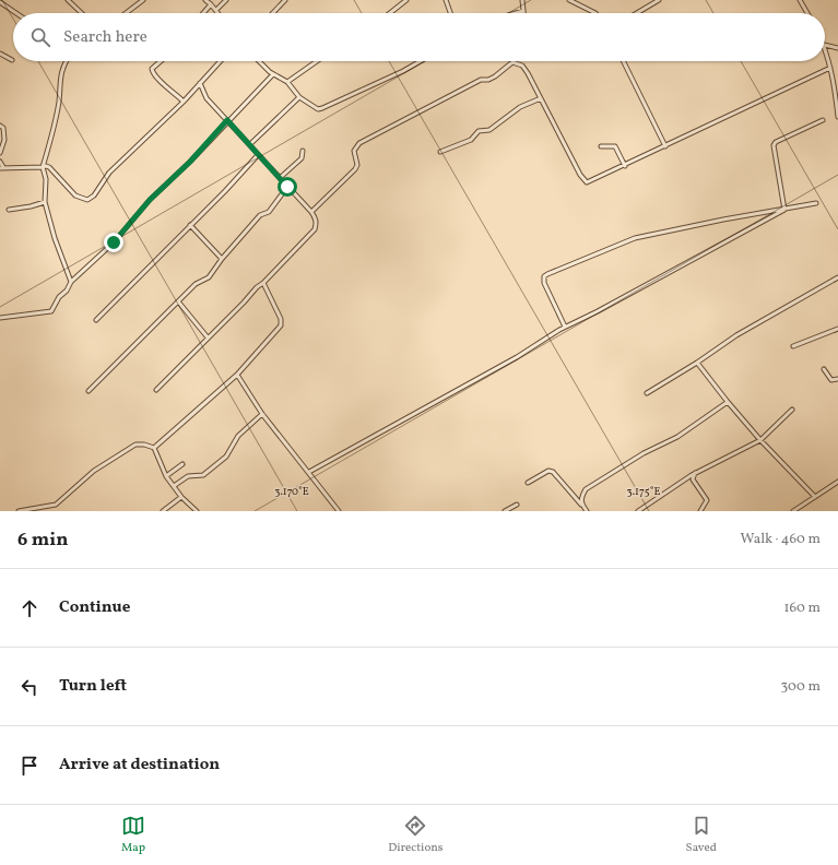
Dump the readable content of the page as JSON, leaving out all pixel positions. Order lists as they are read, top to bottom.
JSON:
{
  "page": {
    "search": "Search here",
    "heading": ["6 min", "Walk · 460 m"],
    "list": [
      ["Continue", "160 m"],
      ["Turn left", "300 m"],
      "Arrive at destination"
    ],
    "nav": ["Map", "Directions", "Saved"]
  },
  "coordinates": ["3.170°E", "3.175°E"]
}
